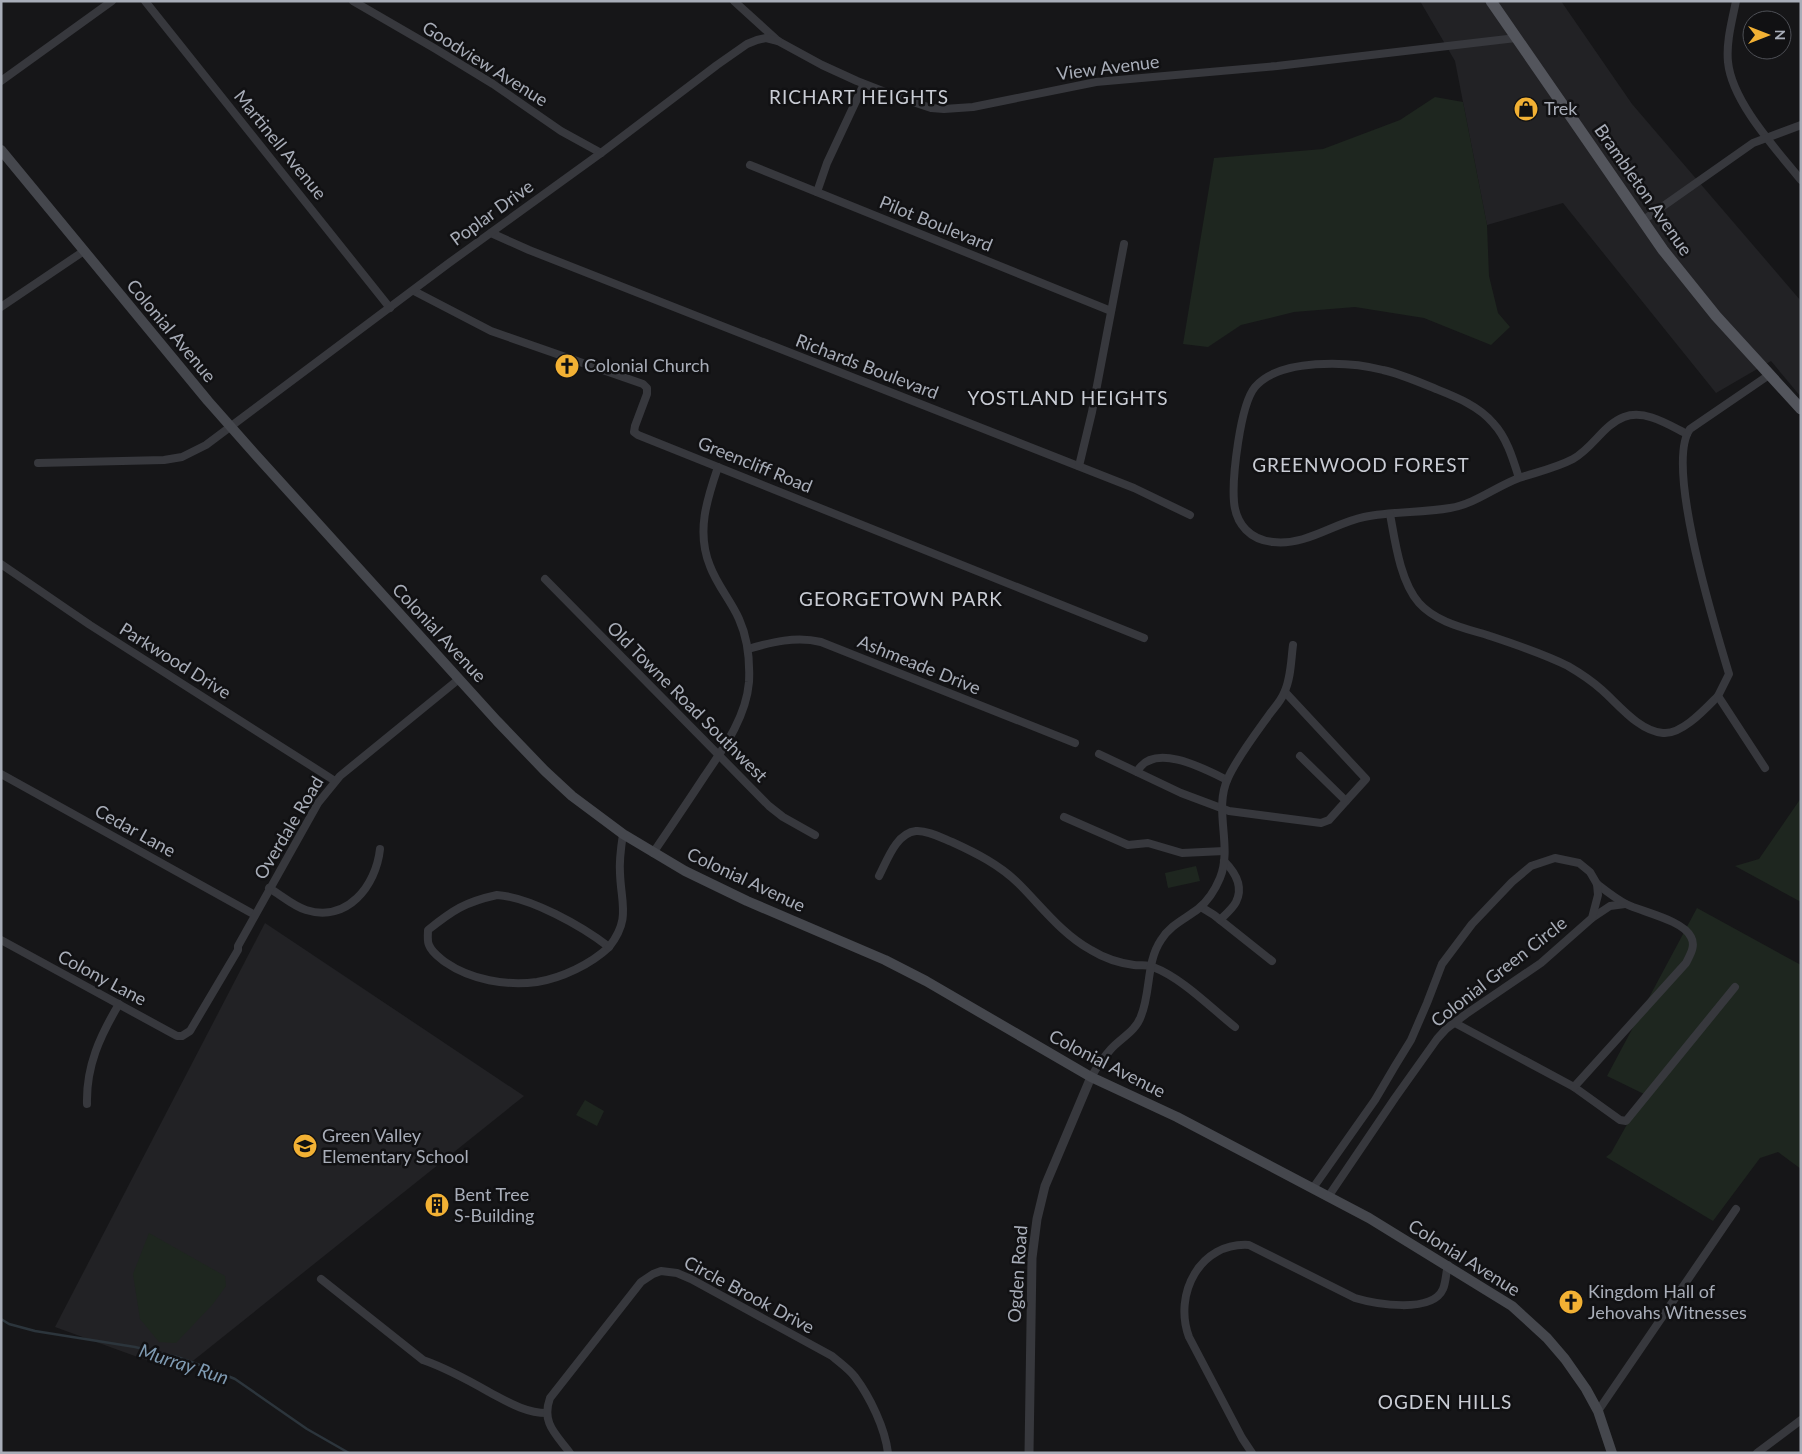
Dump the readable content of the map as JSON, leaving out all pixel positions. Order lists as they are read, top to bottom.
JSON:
{
  "streets": {
    "main road": ["Brambleton Avenue", "Colonial Avenue"],
    "street": [
      "Goodview Avenue",
      "View Avenue",
      "Martinell Avenue",
      "Poplar Drive",
      "Pilot Boulevard",
      "Richards Boulevard",
      "Greencliff Road",
      "Parkwood Drive",
      "Ashmeade Drive",
      "Old Towne Road Southwest",
      "Overdale Road",
      "Cedar Lane",
      "Colonial Green Circle",
      "Colony Lane",
      "Ogden Road",
      "Circle Brook Drive"
    ]
  },
  "crossings": [
    ["Goodview Avenue", "Poplar Drive"],
    ["View Avenue", "Brambleton Avenue"],
    ["View Avenue", "Poplar Drive"],
    ["Martinell Avenue", "Poplar Drive"],
    ["Poplar Drive", "Colonial Avenue"],
    ["Poplar Drive", "Richards Boulevard"],
    ["Poplar Drive", "Greencliff Road"],
    ["Colonial Avenue", "Overdale Road"],
    ["Colonial Avenue", "Colonial Green Circle"],
    ["Colonial Avenue", "Ogden Road"],
    ["Parkwood Drive", "Overdale Road"],
    ["Overdale Road", "Cedar Lane"],
    ["Overdale Road", "Colony Lane"]
  ],
  "districts": [
    "RICHART HEIGHTS",
    "YOSTLAND HEIGHTS",
    "GREENWOOD FOREST",
    "GEORGETOWN PARK",
    "OGDEN HILLS"
  ],
  "water": ["Murray Run"],
  "places": {
    "shop": ["Trek"],
    "church": ["Colonial Church", "Kingdom Hall of Jehovahs Witnesses"],
    "school or university": ["Green Valley Elementary School"],
    "building": ["Bent Tree S-Building"]
  },
  "north": "right"
}
